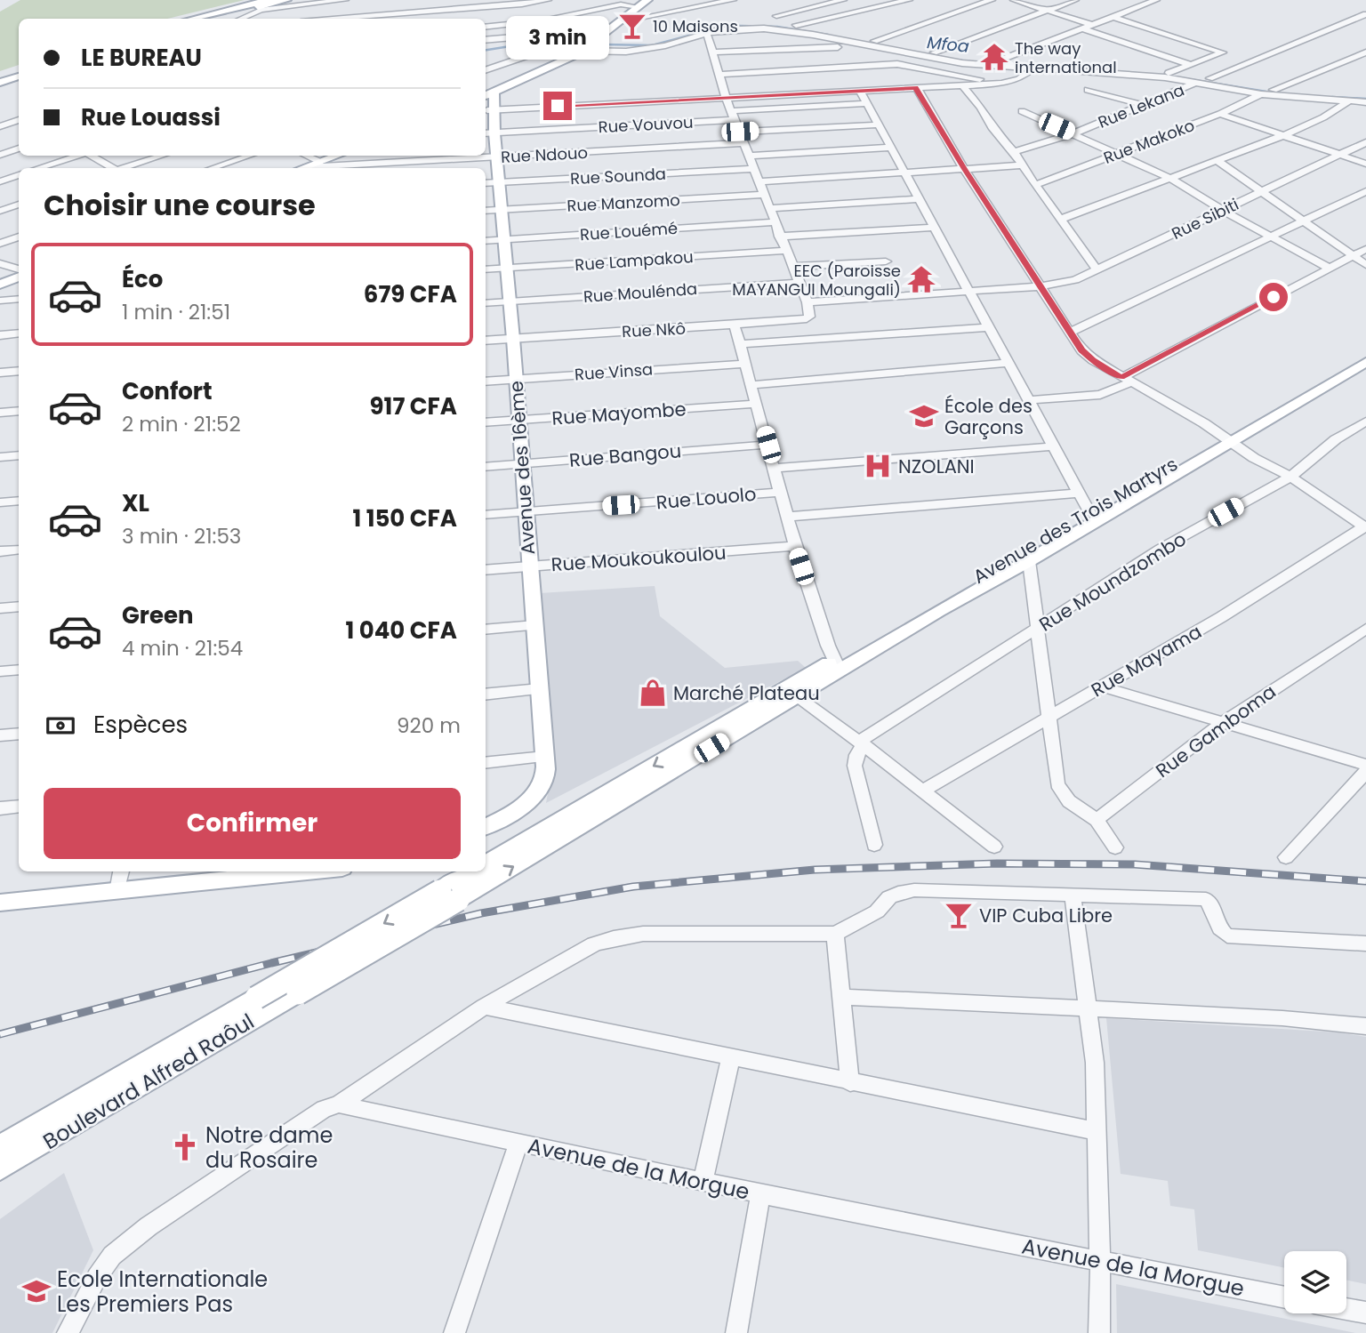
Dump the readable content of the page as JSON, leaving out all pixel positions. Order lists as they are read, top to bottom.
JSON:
{
  "streets": {
    "main road": ["Avenue des 16ème", "Avenue des Trois Martyrs", "Boulevard Alfred Raôul"],
    "street": [
      "Rue Lekana",
      "Rue Vouvou",
      "Rue Makoko",
      "Rue Ndouo",
      "Rue Sounda",
      "Rue Manzomo",
      "Rue Sibiti",
      "Rue Louémé",
      "Rue Lampakou",
      "Rue Moulénda",
      "Rue Nkô",
      "Rue Vinsa",
      "Rue Mayombe",
      "Rue Bangou",
      "Rue Louolo",
      "Rue Moukoukoulou",
      "Rue Moundzombo",
      "Rue Mayama",
      "Rue Gamboma",
      "Avenue de la Morgue"
    ]
  },
  "crossings": [
    ["Rue Vouvou", "Avenue des 16ème"],
    ["Rue Ndouo", "Avenue des 16ème"],
    ["Rue Sounda", "Avenue des 16ème"],
    ["Rue Manzomo", "Avenue des 16ème"],
    ["Rue Louémé", "Avenue des 16ème"],
    ["Rue Lampakou", "Avenue des 16ème"],
    ["Rue Moulénda", "Avenue des 16ème"],
    ["Rue Nkô", "Avenue des 16ème"],
    ["Rue Vinsa", "Avenue des 16ème"],
    ["Rue Mayombe", "Avenue des 16ème"],
    ["Rue Bangou", "Avenue des 16ème"],
    ["Avenue des 16ème", "Rue Louolo"],
    ["Avenue des 16ème", "Rue Moukoukoulou"]
  ],
  "water": ["Mfoa"],
  "places": {
    "bar": ["10 Maisons", "VIP Cuba Libre"],
    "temple": ["The way international", "EEC (Paroisse MAYANGUI Moungali)"],
    "school or university": ["École des Garçons", "Ecole Internationale Les Premiers Pas"],
    "hospital": ["NZOLANI"],
    "shop": ["Marché Plateau"],
    "church": ["Notre dame du Rosaire"]
  },
  "page": {
    "bubble": "3 min",
    "banner": ["LE BUREAU", "Rue Louassi"],
    "heading": "Choisir une course",
    "list": [
      {
        "name": "Éco",
        "note": "1 min · 21:51",
        "value": "679 CFA"
      },
      {
        "name": "Confort",
        "note": "2 min · 21:52",
        "value": "917 CFA"
      },
      {
        "name": "XL",
        "note": "3 min · 21:53",
        "value": "1 150 CFA"
      },
      {
        "name": "Green",
        "note": "4 min · 21:54",
        "value": "1 040 CFA"
      }
    ],
    "pay": ["Espèces", "920 m"],
    "buttons": "Confirmer"
  }
}
